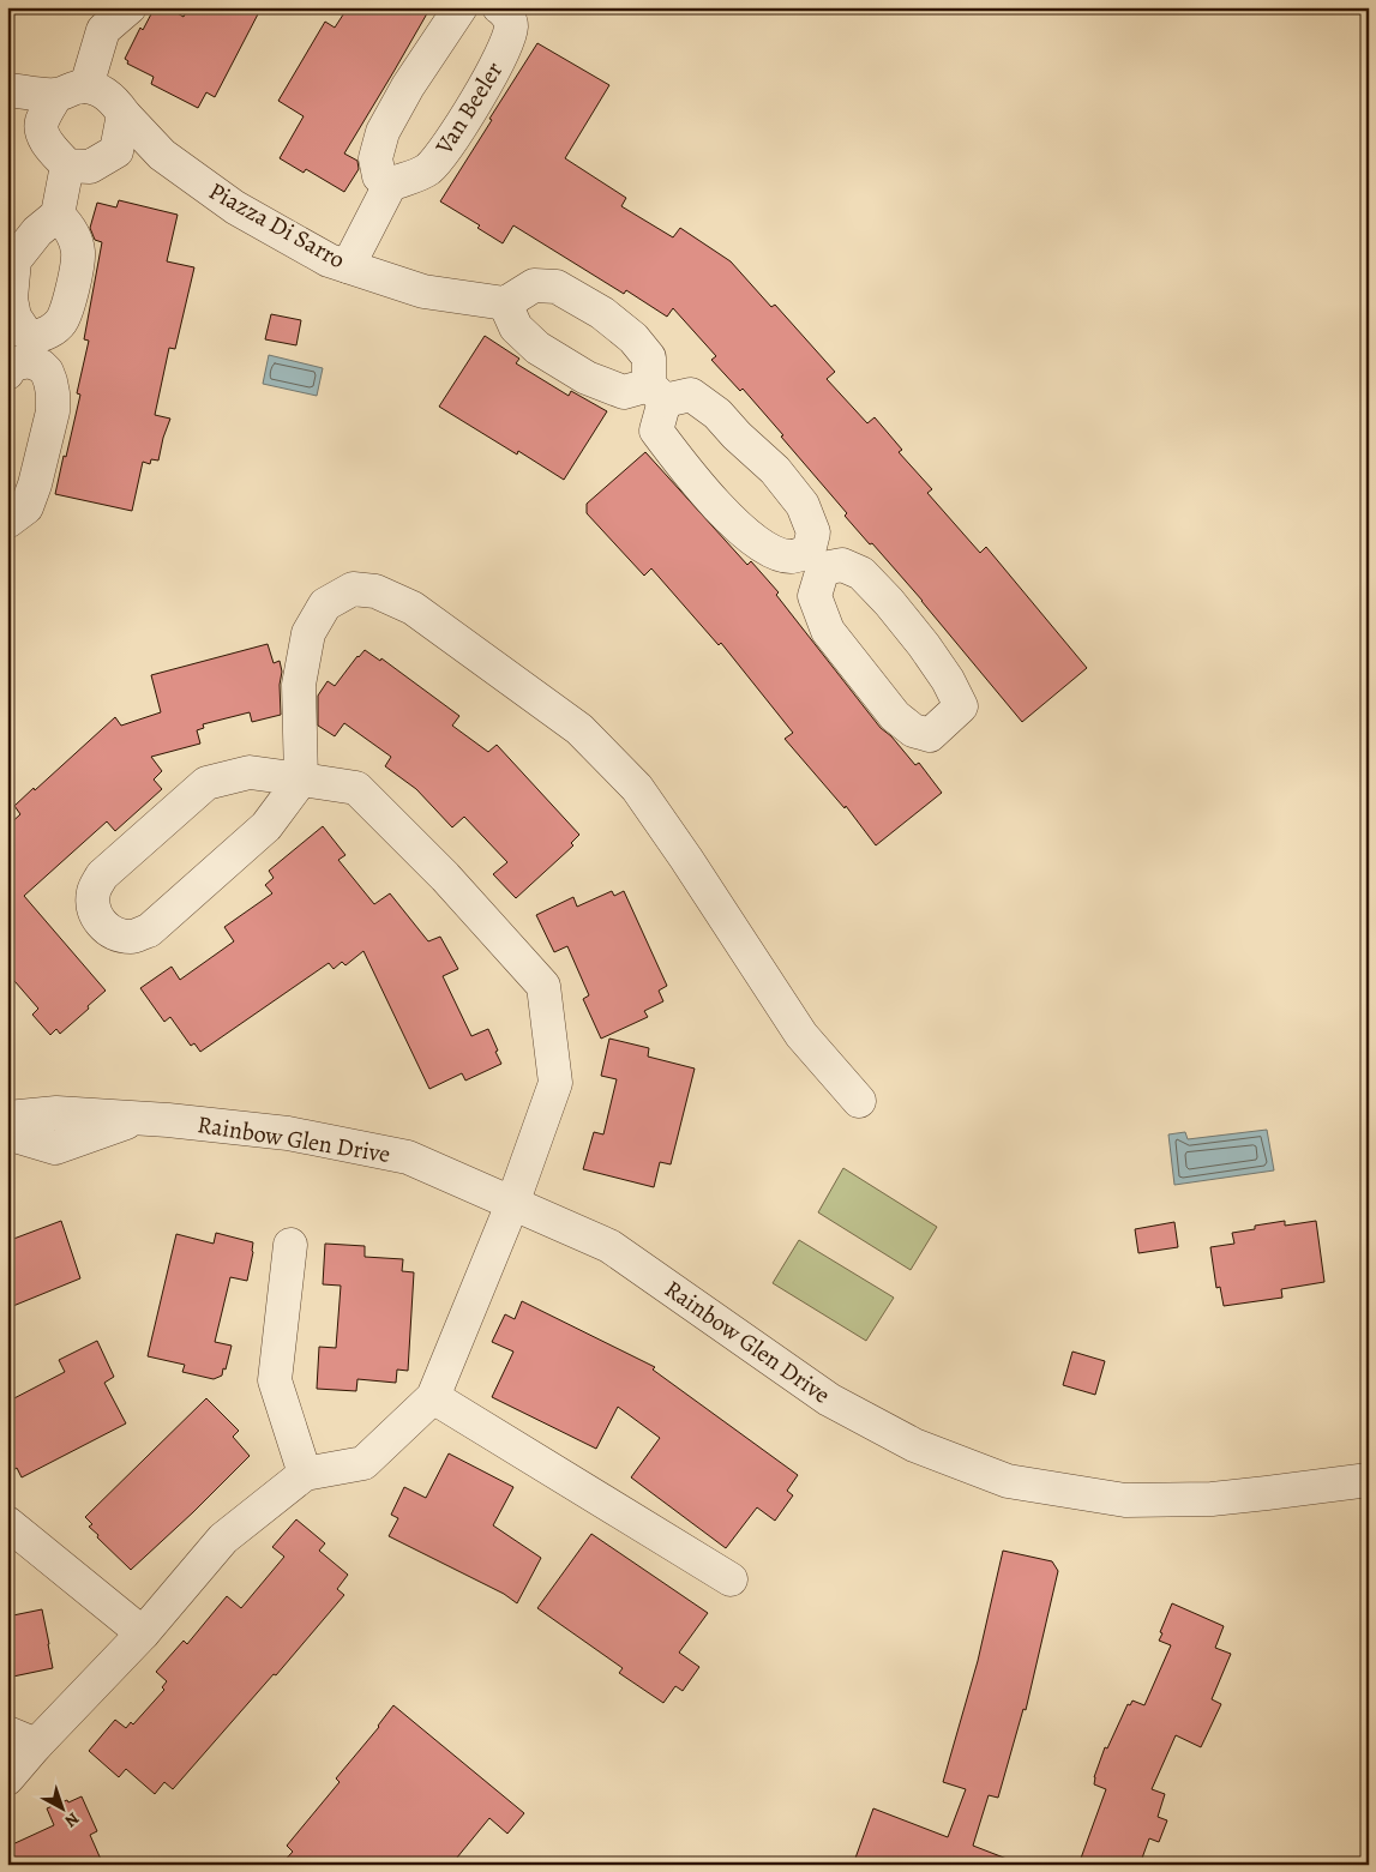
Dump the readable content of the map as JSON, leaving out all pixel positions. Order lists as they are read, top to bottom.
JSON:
{
  "streets": {
    "street": ["Van Beeler", "Piazza Di Sarro", "Rainbow Glen Drive"]
  },
  "north": "bottom right"
}
